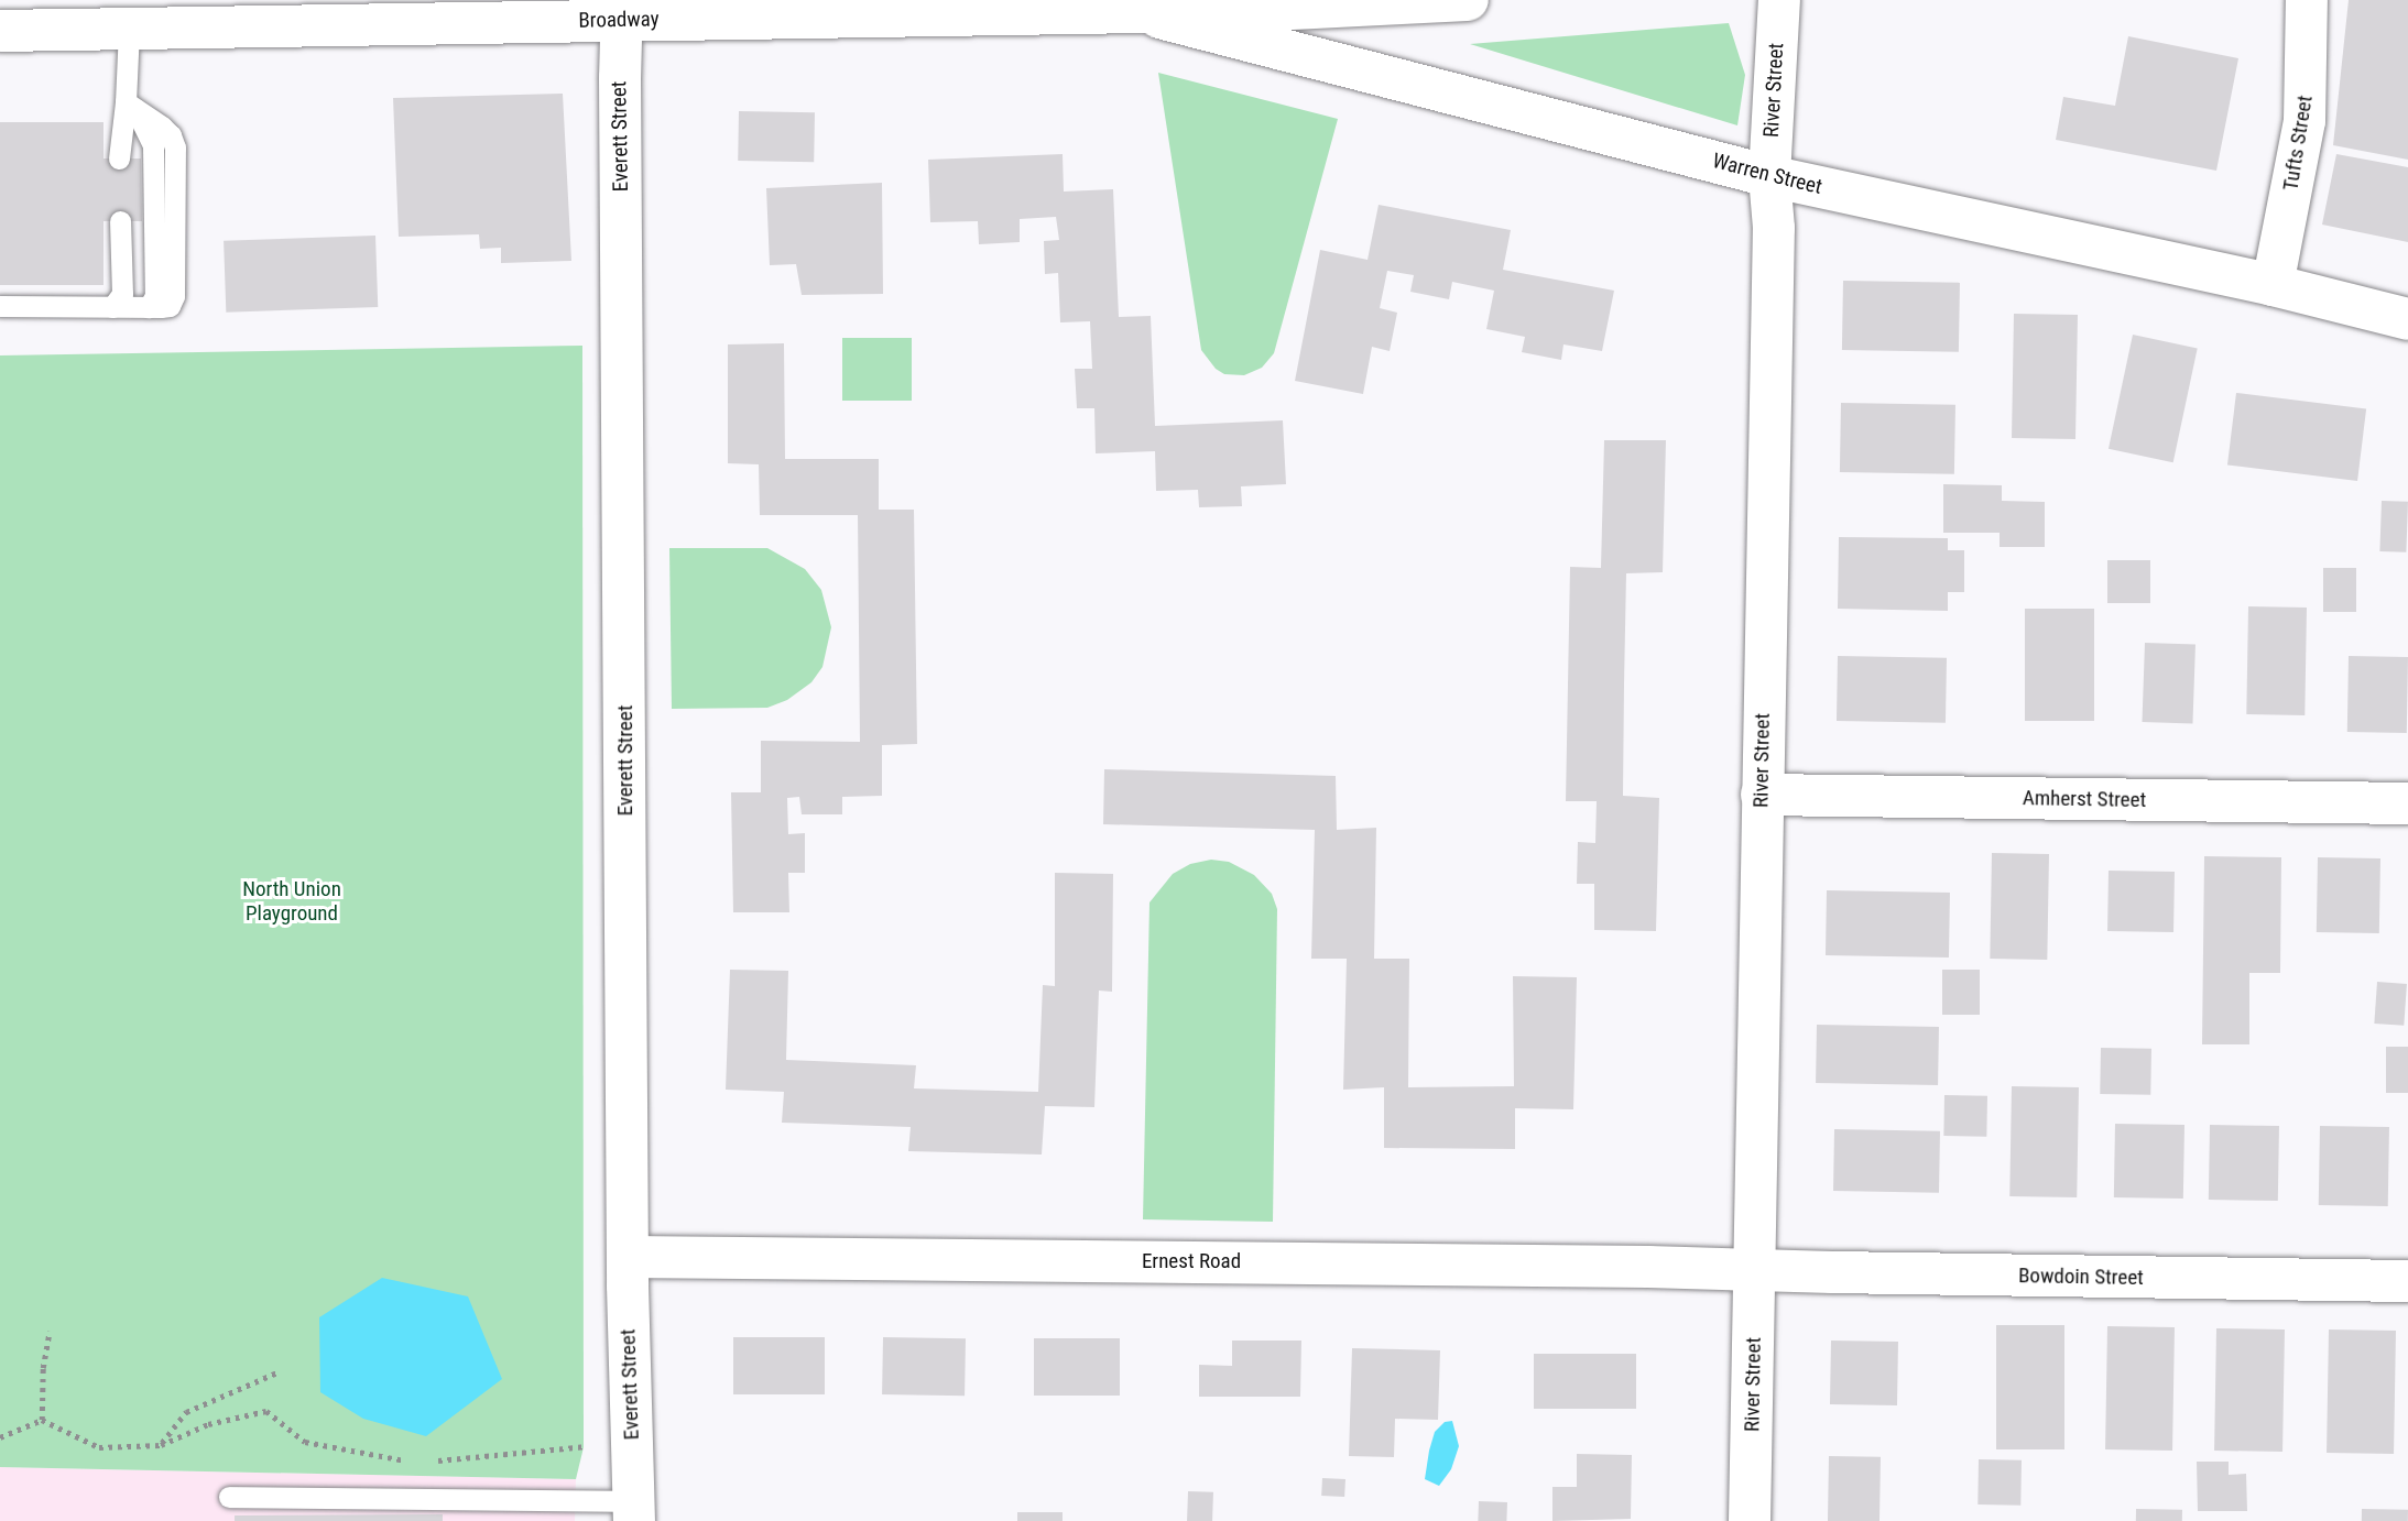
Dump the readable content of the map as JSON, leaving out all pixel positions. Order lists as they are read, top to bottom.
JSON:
{
  "streets": {
    "street": [
      "Broadway",
      "River Street",
      "Everett Street",
      "Tufts Street",
      "Warren Street",
      "Amherst Street",
      "Ernest Road",
      "Bowdoin Street"
    ]
  },
  "crossings": [
    ["Broadway", "Everett Street"],
    ["Broadway", "Warren Street"],
    ["River Street", "Warren Street"],
    ["River Street", "Amherst Street"],
    ["River Street", "Ernest Road"],
    ["River Street", "Bowdoin Street"],
    ["Everett Street", "Ernest Road"],
    ["Tufts Street", "Warren Street"],
    ["Ernest Road", "Bowdoin Street"]
  ],
  "parks": ["North Union Playground"]
}
